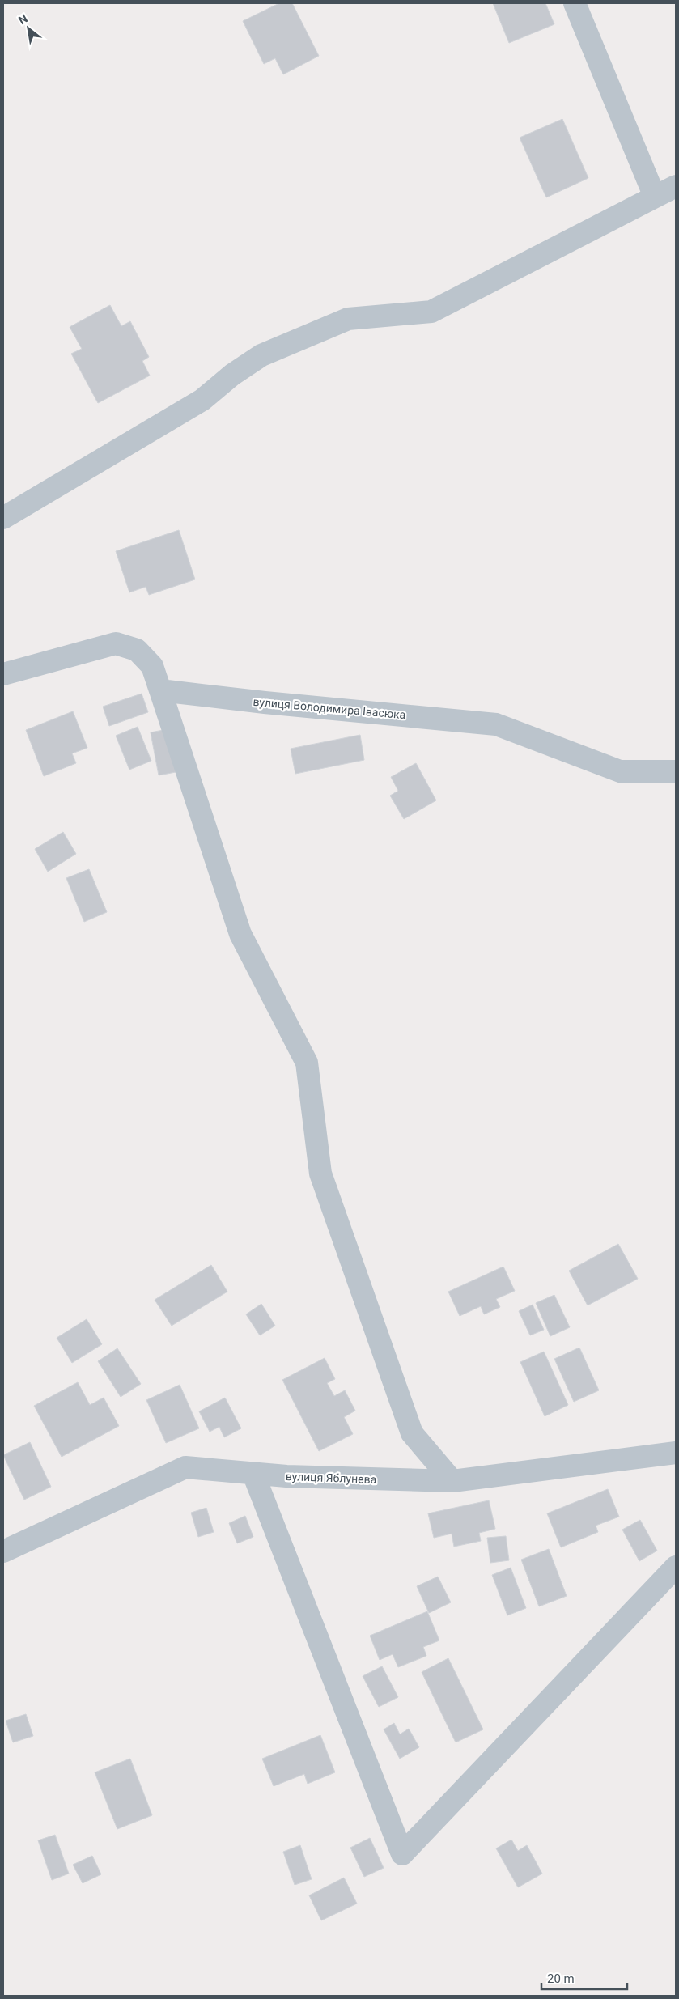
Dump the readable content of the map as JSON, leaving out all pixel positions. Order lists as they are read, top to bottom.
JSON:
{
  "streets": {
    "street": ["вулиця Володимира Івасюка", "вулиця Яблунева"]
  },
  "scale_bar": "20 m",
  "north": "top left"
}
